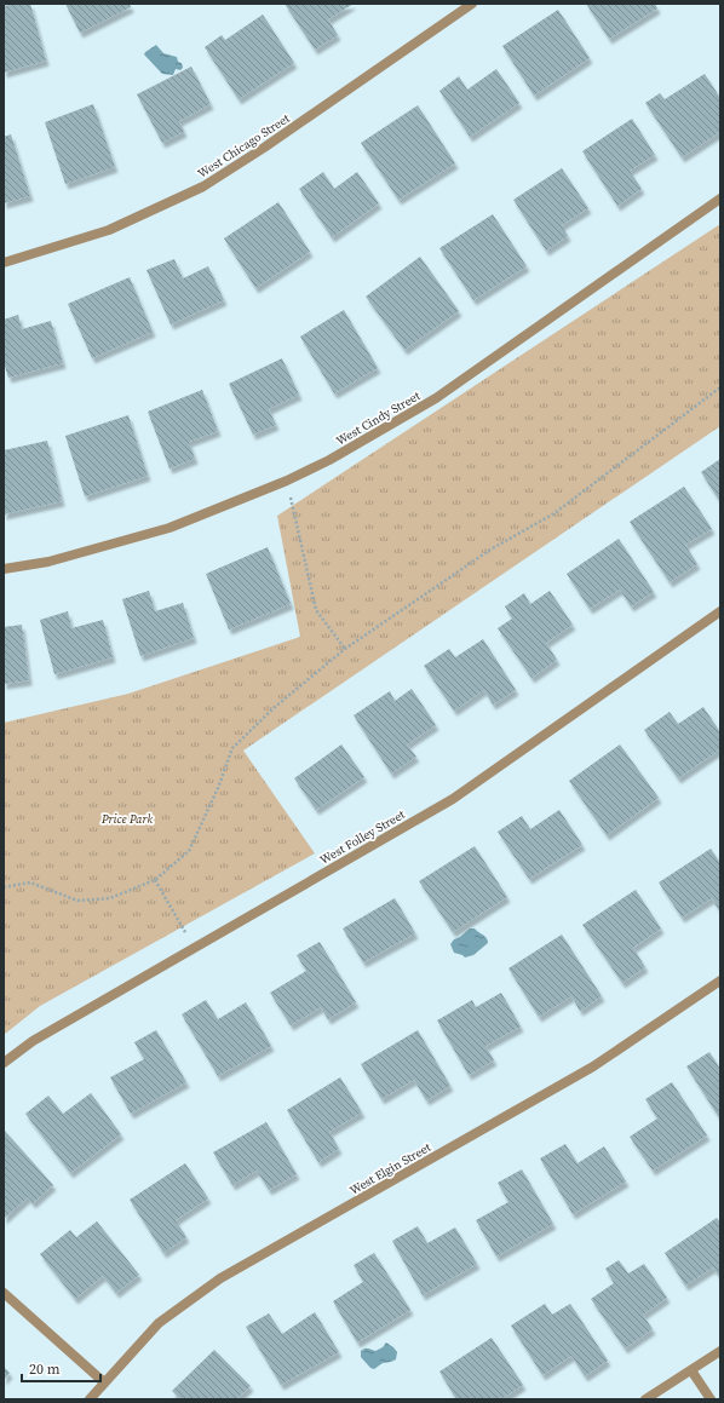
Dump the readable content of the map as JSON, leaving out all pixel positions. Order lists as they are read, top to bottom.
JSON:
{
  "streets": {
    "street": [
      "West Chicago Street",
      "West Cindy Street",
      "West Folley Street",
      "West Elgin Street"
    ]
  },
  "parks": ["Price Park"],
  "scale_bar": "20 m"
}
